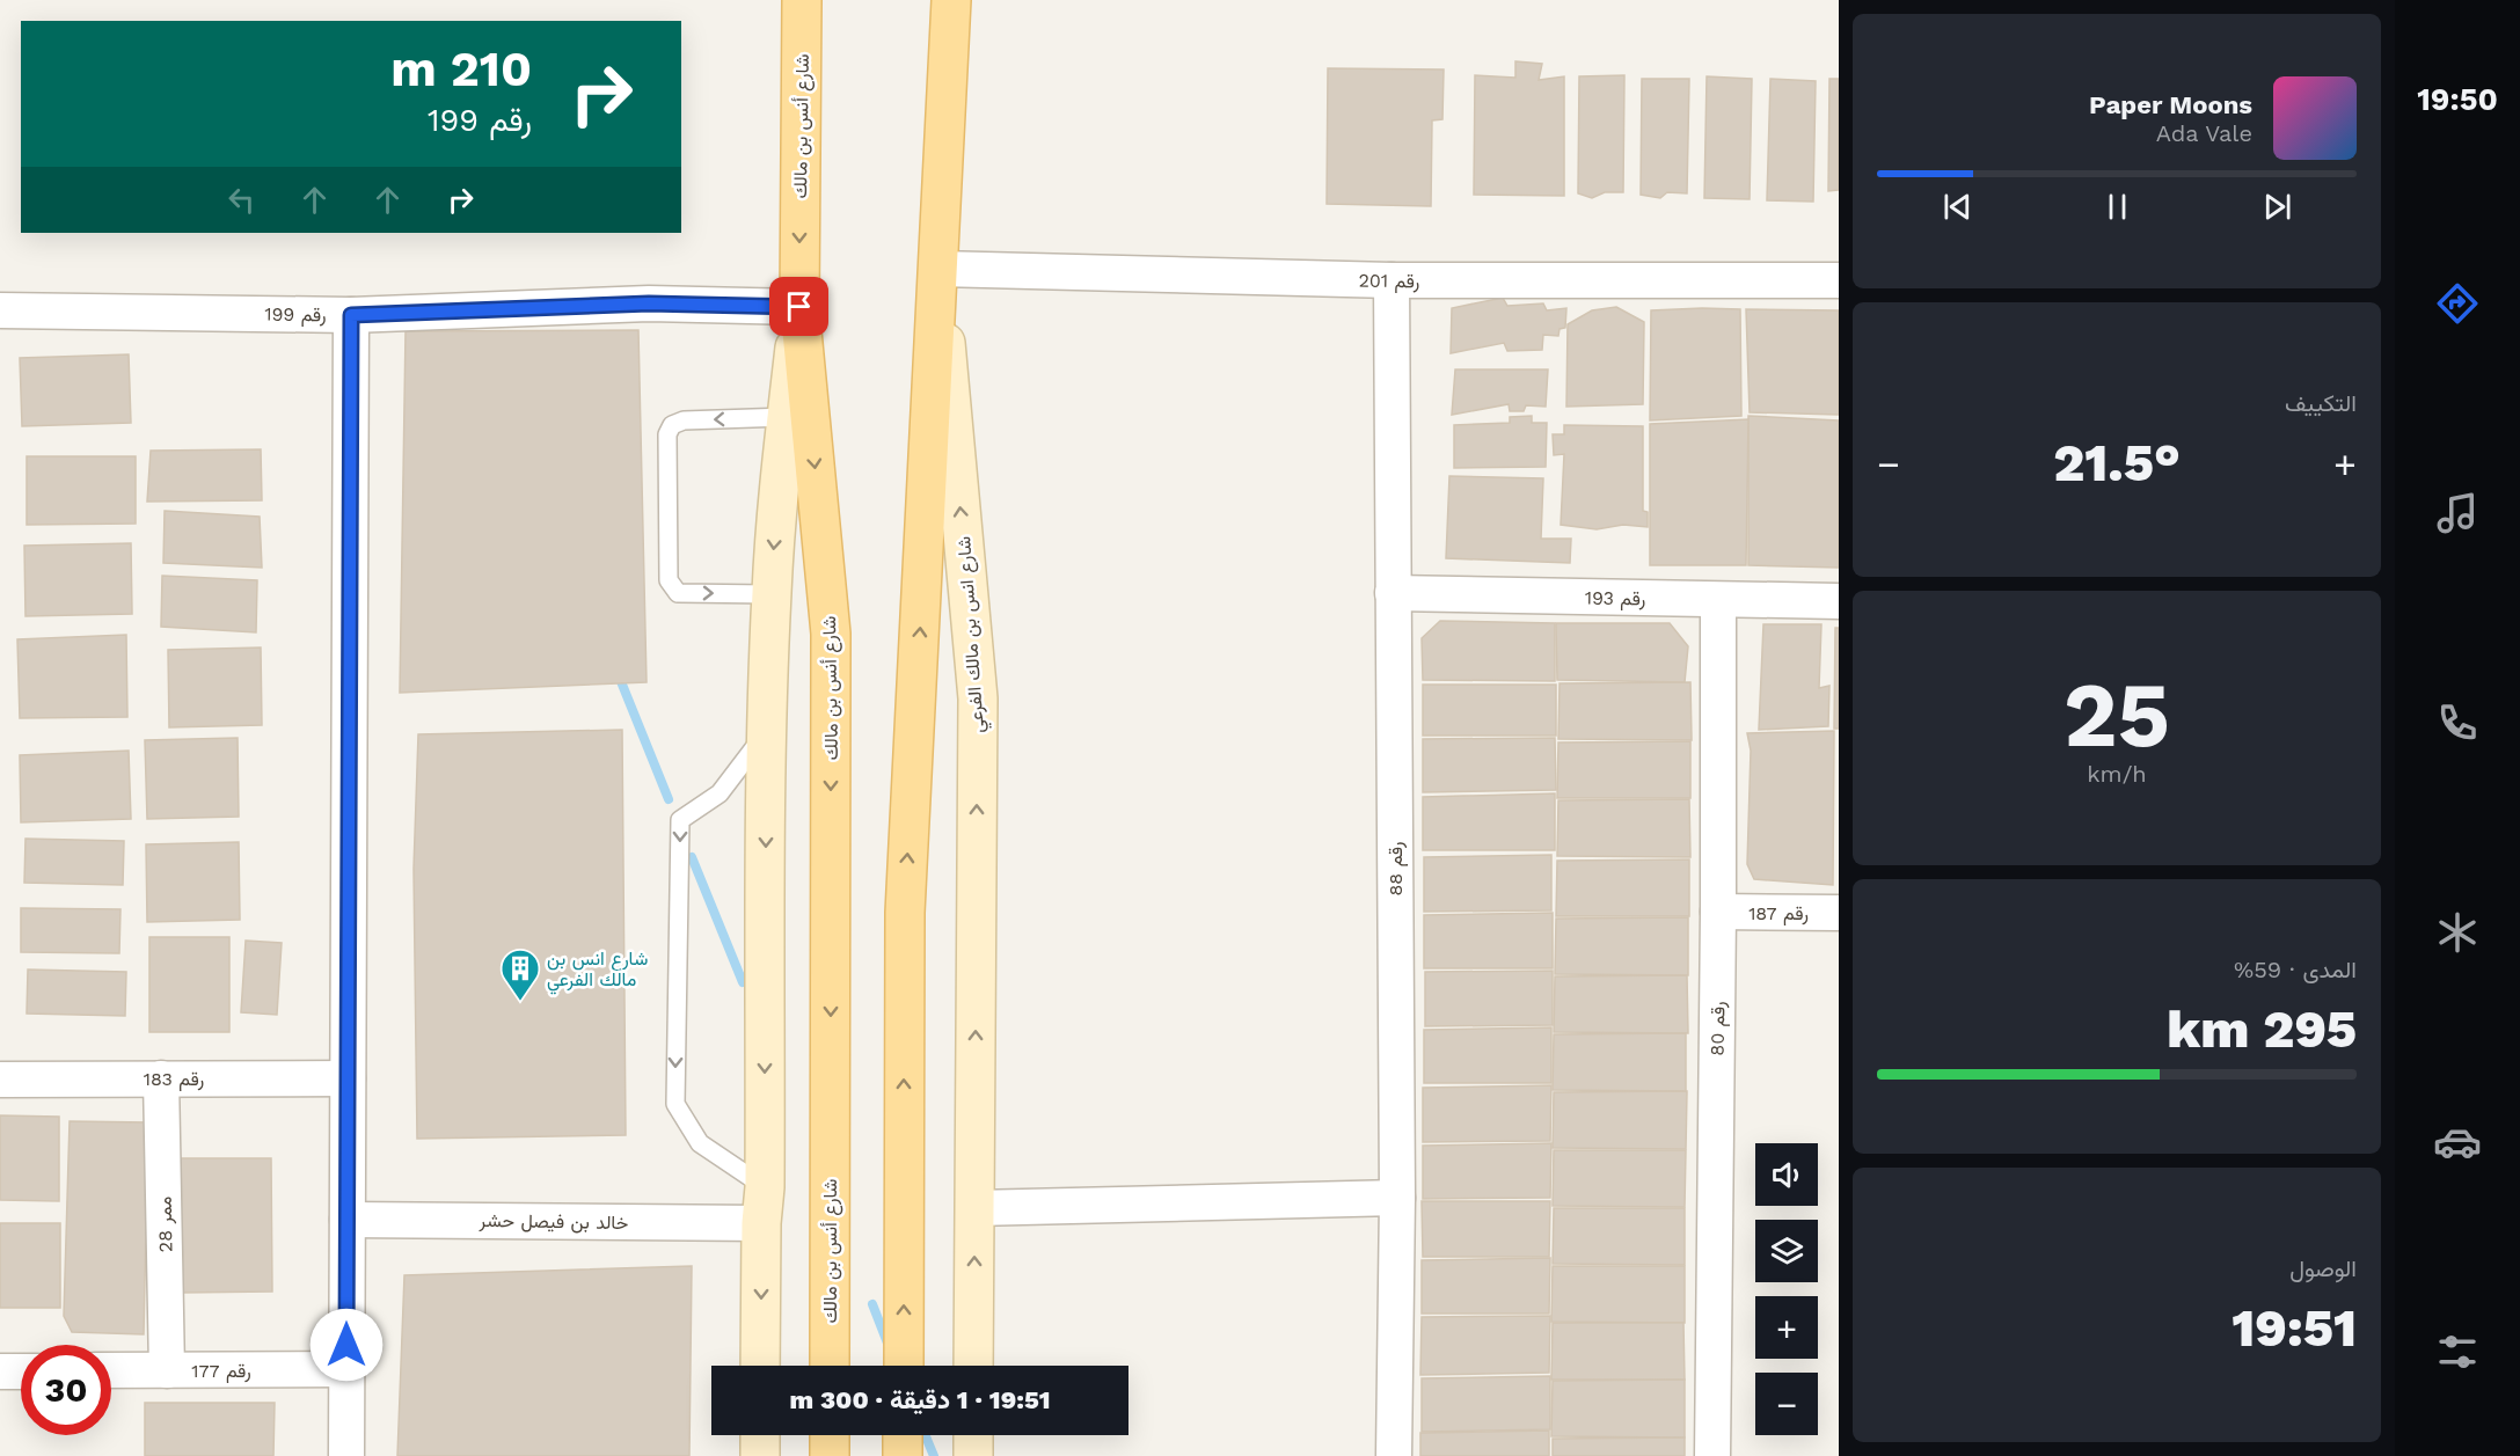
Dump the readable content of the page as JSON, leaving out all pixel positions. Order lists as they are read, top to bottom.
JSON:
{
  "streets": {
    "main road": ["شارع أنس بن مالك"],
    "street": [
      "رقم 201",
      "رقم 199",
      "رقم 193",
      "شارع انس بن مالك الفرعي",
      "رقم 88",
      "رقم 187",
      "رقم 80",
      "رقم 183",
      "خالد بن فيصل حشر",
      "ممر 28",
      "رقم 177"
    ]
  },
  "crossings": [
    ["شارع أنس بن مالك", "رقم 199"],
    ["رقم 201", "شارع انس بن مالك الفرعي"],
    ["رقم 201", "رقم 88"],
    ["رقم 193", "رقم 88"],
    ["رقم 193", "رقم 80"],
    ["رقم 187", "رقم 80"],
    ["رقم 183", "ممر 28"],
    ["ممر 28", "رقم 177"]
  ],
  "places": {
    "building": ["شارع انس بن مالك الفرعي"]
  },
  "page": {
    "tabs": "19:50",
    "turn": ["210 m", "رقم 199"],
    "song": ["Paper Moons", "Ada Vale"],
    "tile": [
      "التكييف",
      ["25", "km/h"],
      ["المدى · 59%", "295 km"],
      ["الوصول", "19:51"]
    ],
    "heat": ["−", "21.5°", "+"],
    "map_buttons": ["+", "−"],
    "limit": "30",
    "trip": "19:51 · 1 دقيقة · 300 m"
  }
}
